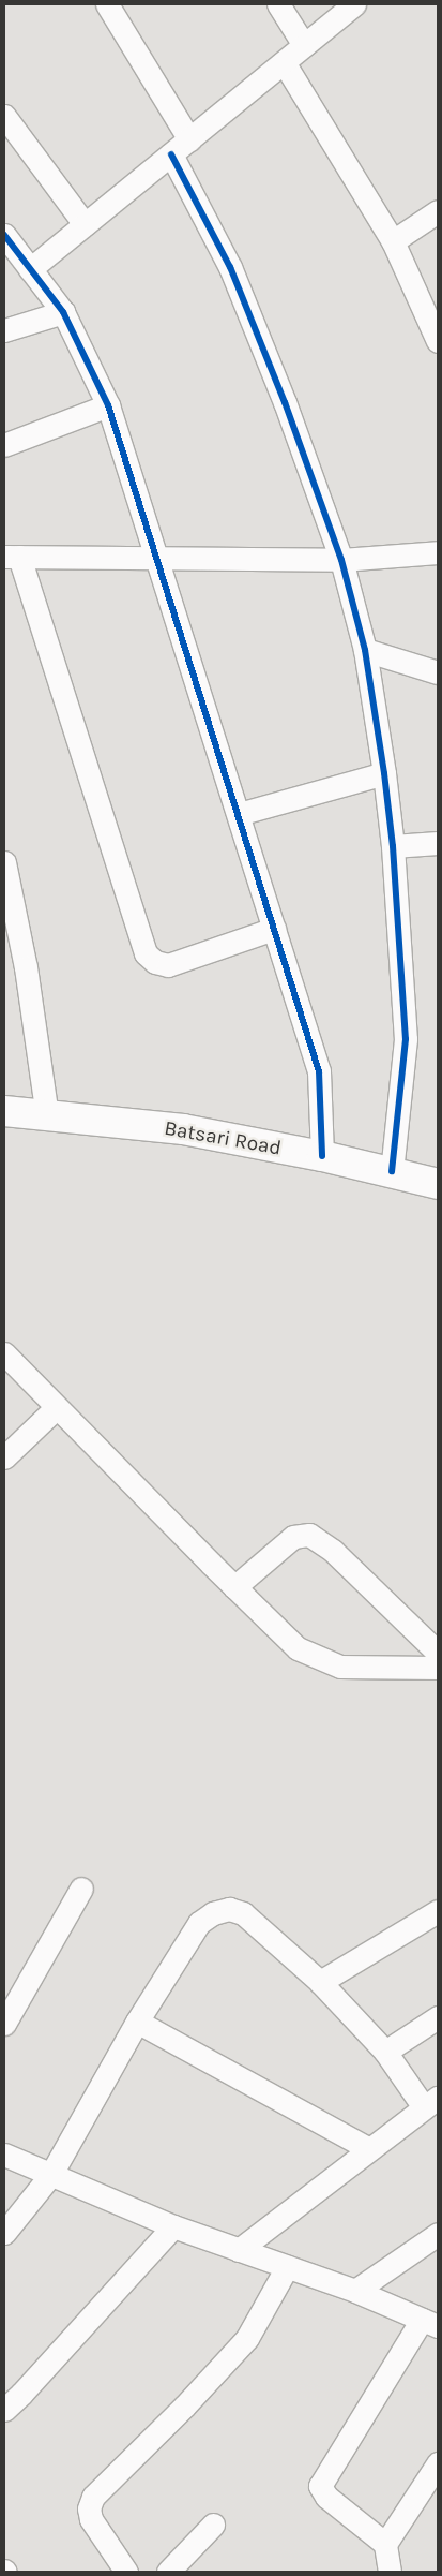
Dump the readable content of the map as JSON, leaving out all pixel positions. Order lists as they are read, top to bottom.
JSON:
{
  "streets": {
    "main road": ["Batsari Road"]
  }
}
